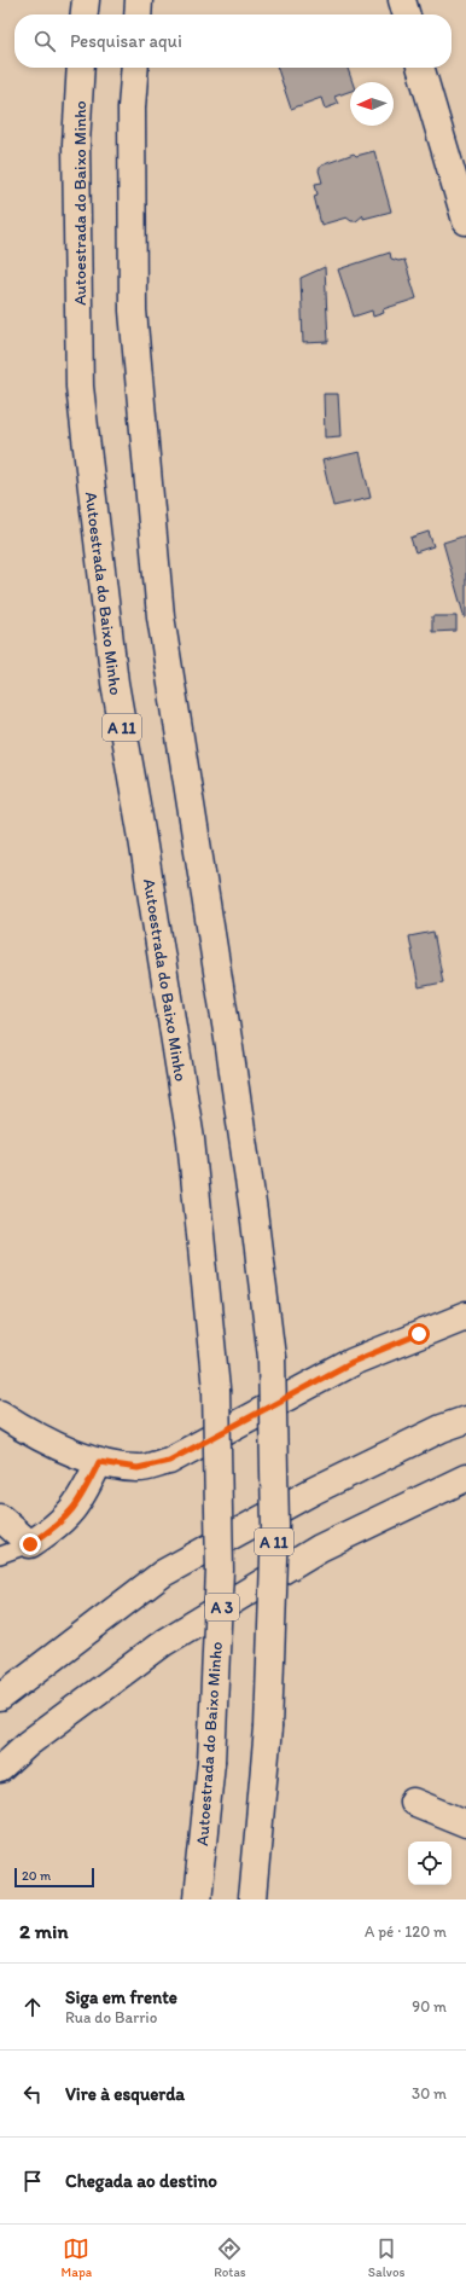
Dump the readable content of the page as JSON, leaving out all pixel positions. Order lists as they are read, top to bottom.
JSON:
{
  "streets": {
    "main road": ["Autoestrada do Baixo Minho", "A 11", "A 3"]
  },
  "scale_bar": "20 m",
  "north": "left",
  "page": {
    "search": "Pesquisar aqui",
    "scale": "20 m",
    "heading": ["2 min", "A pé · 120 m"],
    "list": [
      ["Siga em frente", "Rua do Barrio", "90 m"],
      ["Vire à esquerda", "30 m"],
      "Chegada ao destino"
    ],
    "nav": ["Mapa", "Rotas", "Salvos"]
  }
}
